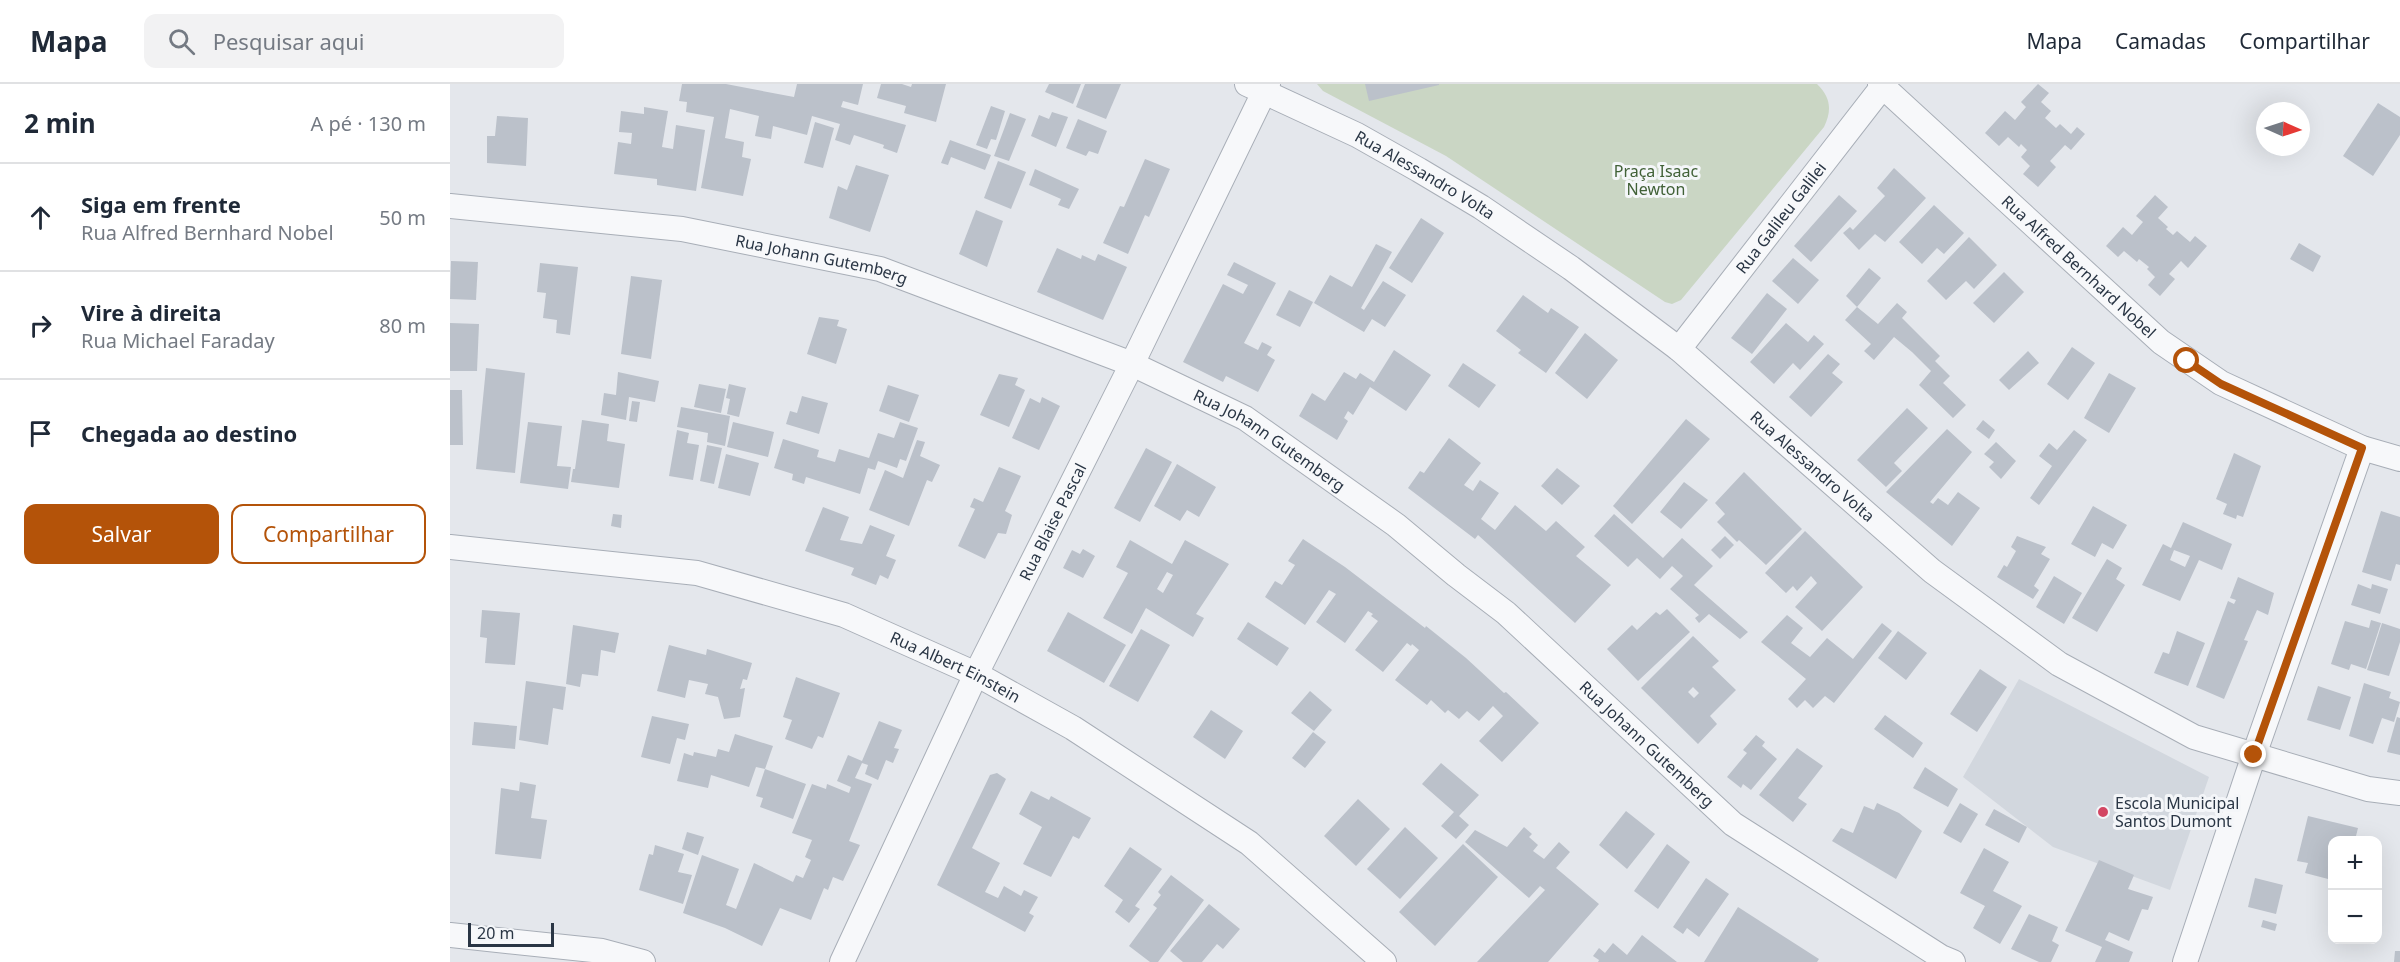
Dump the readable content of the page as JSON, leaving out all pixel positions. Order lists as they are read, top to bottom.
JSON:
{
  "streets": {
    "street": [
      "Rua Alessandro Volta",
      "Rua Galileu Galilei",
      "Rua Johann Gutemberg",
      "Rua Alfred Bernhard Nobel",
      "Rua Blaise Pascal",
      "Rua Albert Einstein"
    ]
  },
  "crossings": [
    ["Rua Alessandro Volta", "Rua Galileu Galilei"],
    ["Rua Alessandro Volta", "Rua Blaise Pascal"],
    ["Rua Galileu Galilei", "Rua Alfred Bernhard Nobel"],
    ["Rua Johann Gutemberg", "Rua Blaise Pascal"],
    ["Rua Blaise Pascal", "Rua Albert Einstein"]
  ],
  "parks": ["Praça Isaac Newton"],
  "places": ["Escola Municipal Santos Dumont"],
  "scale_bar": "20 m",
  "north": "right",
  "page": {
    "header": "Mapa",
    "search": "Pesquisar aqui",
    "nav": ["Mapa", "Camadas", "Compartilhar"],
    "heading": ["2 min", "A pé · 130 m"],
    "list": [
      ["Siga em frente", "Rua Alfred Bernhard Nobel", "50 m"],
      ["Vire à direita", "Rua Michael Faraday", "80 m"],
      "Chegada ao destino"
    ],
    "buttons": ["Salvar", "Compartilhar"],
    "map_buttons": ["+", "−"],
    "scale": "20 m"
  }
}
